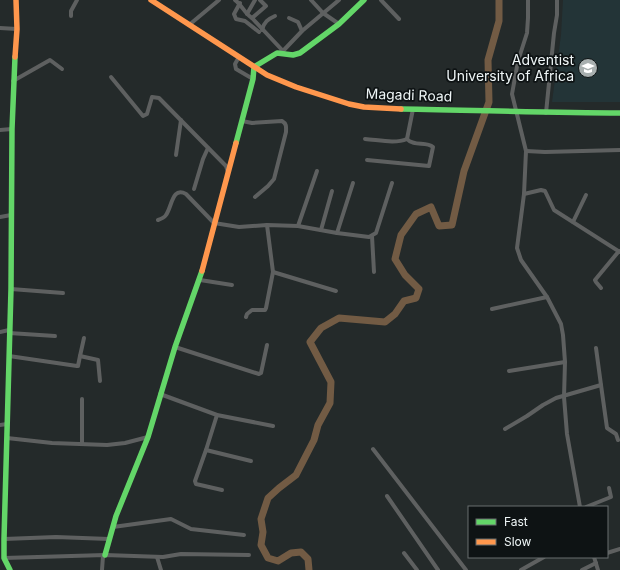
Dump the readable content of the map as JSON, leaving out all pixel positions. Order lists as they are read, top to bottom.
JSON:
{
  "streets": {
    "main road": ["Magadi Road"]
  },
  "places": {
    "school or university": ["Adventist University of Africa"]
  },
  "legend": ["Fast", "Slow"]
}
